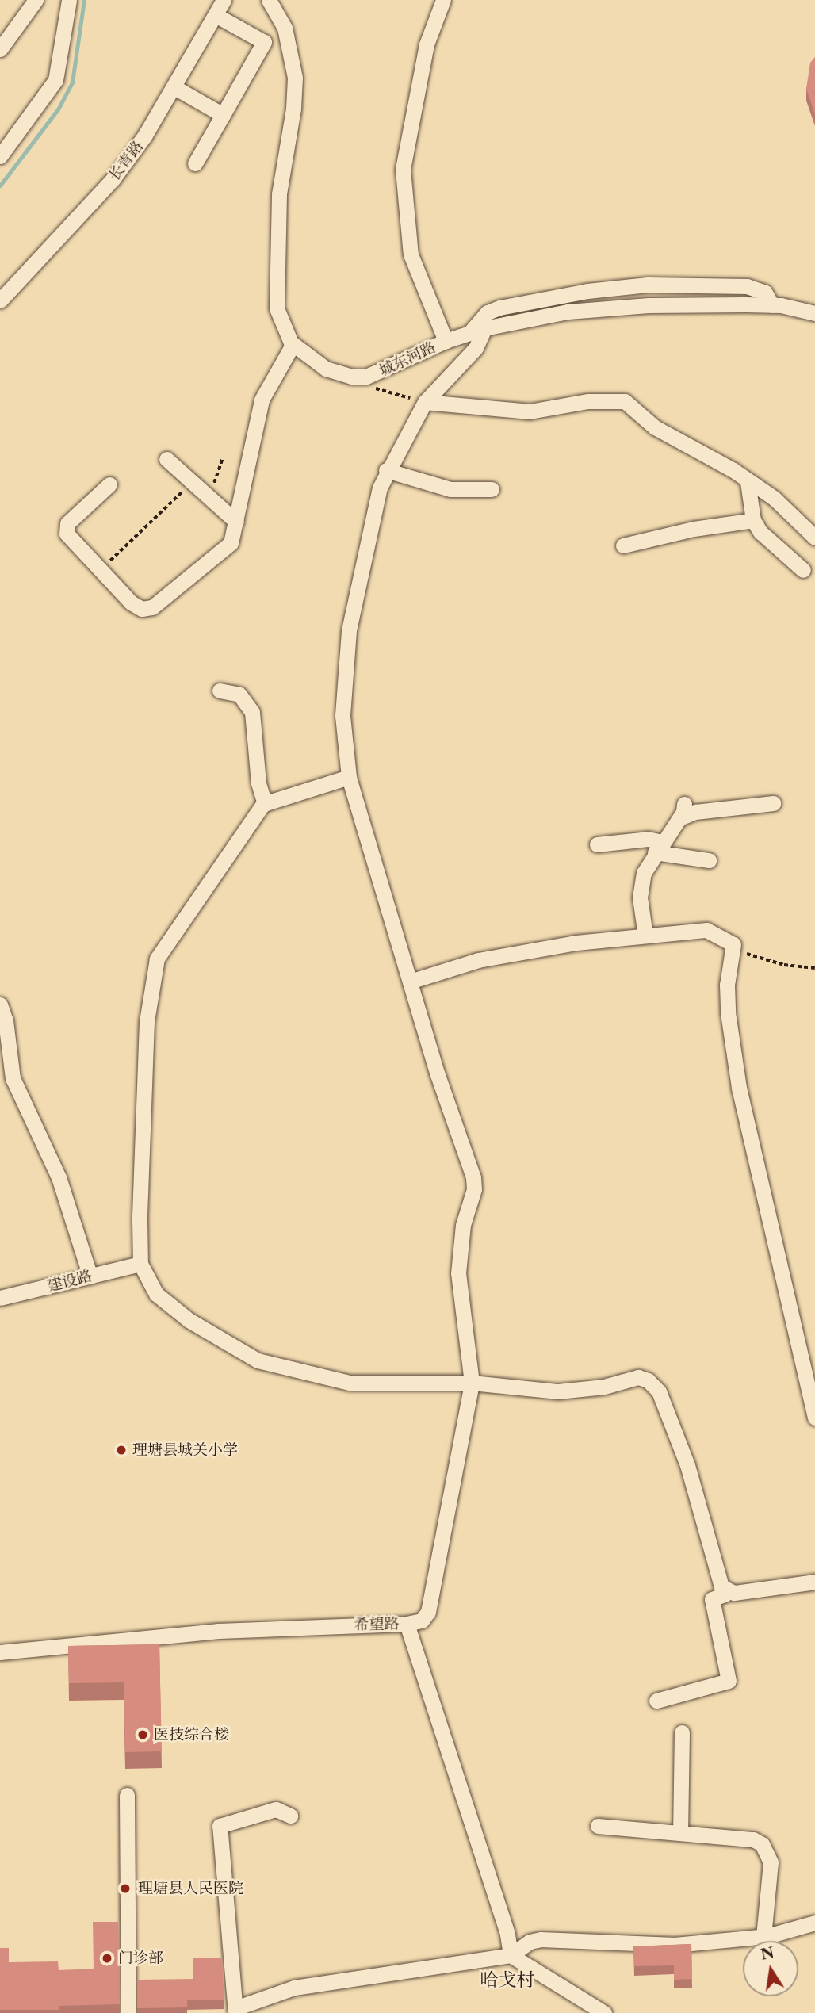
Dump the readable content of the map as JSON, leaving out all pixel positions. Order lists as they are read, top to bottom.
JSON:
{
  "streets": {
    "street": [
      "长青路",
      "城东河路",
      "建设路",
      "希望路"
    ]
  },
  "districts": ["哈戈村"],
  "places": [
    "理塘县城关小学",
    "医技综合楼",
    "理塘县人民医院",
    "门诊部"
  ],
  "north": "top"
}
